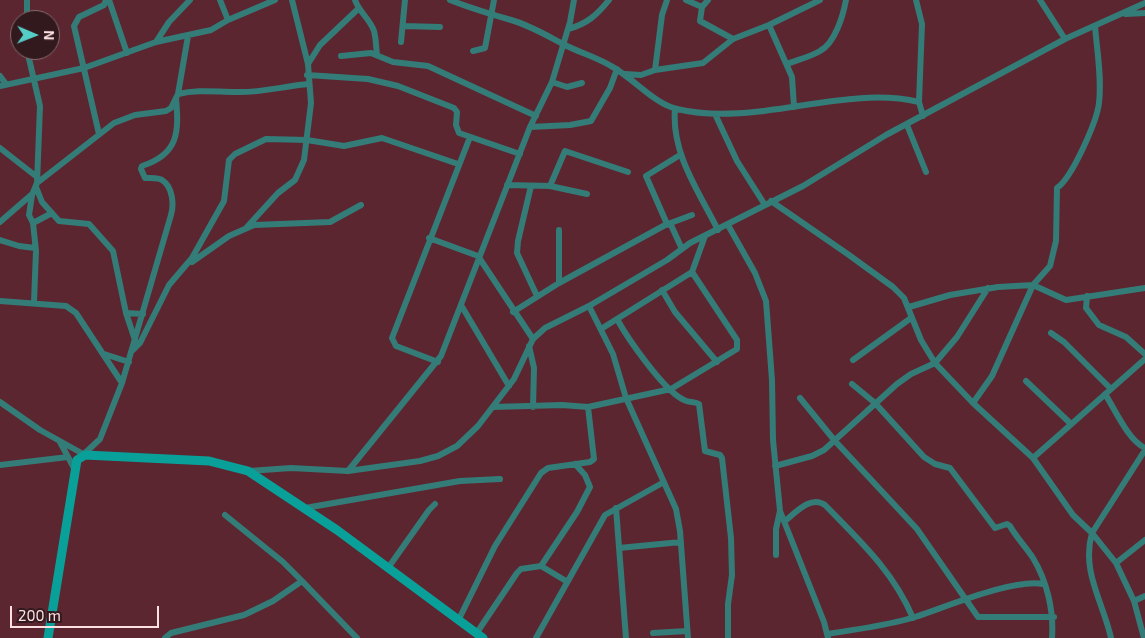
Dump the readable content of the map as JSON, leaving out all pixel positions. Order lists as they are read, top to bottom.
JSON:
{
  "scale_bar": "200 m",
  "north": "right"
}
